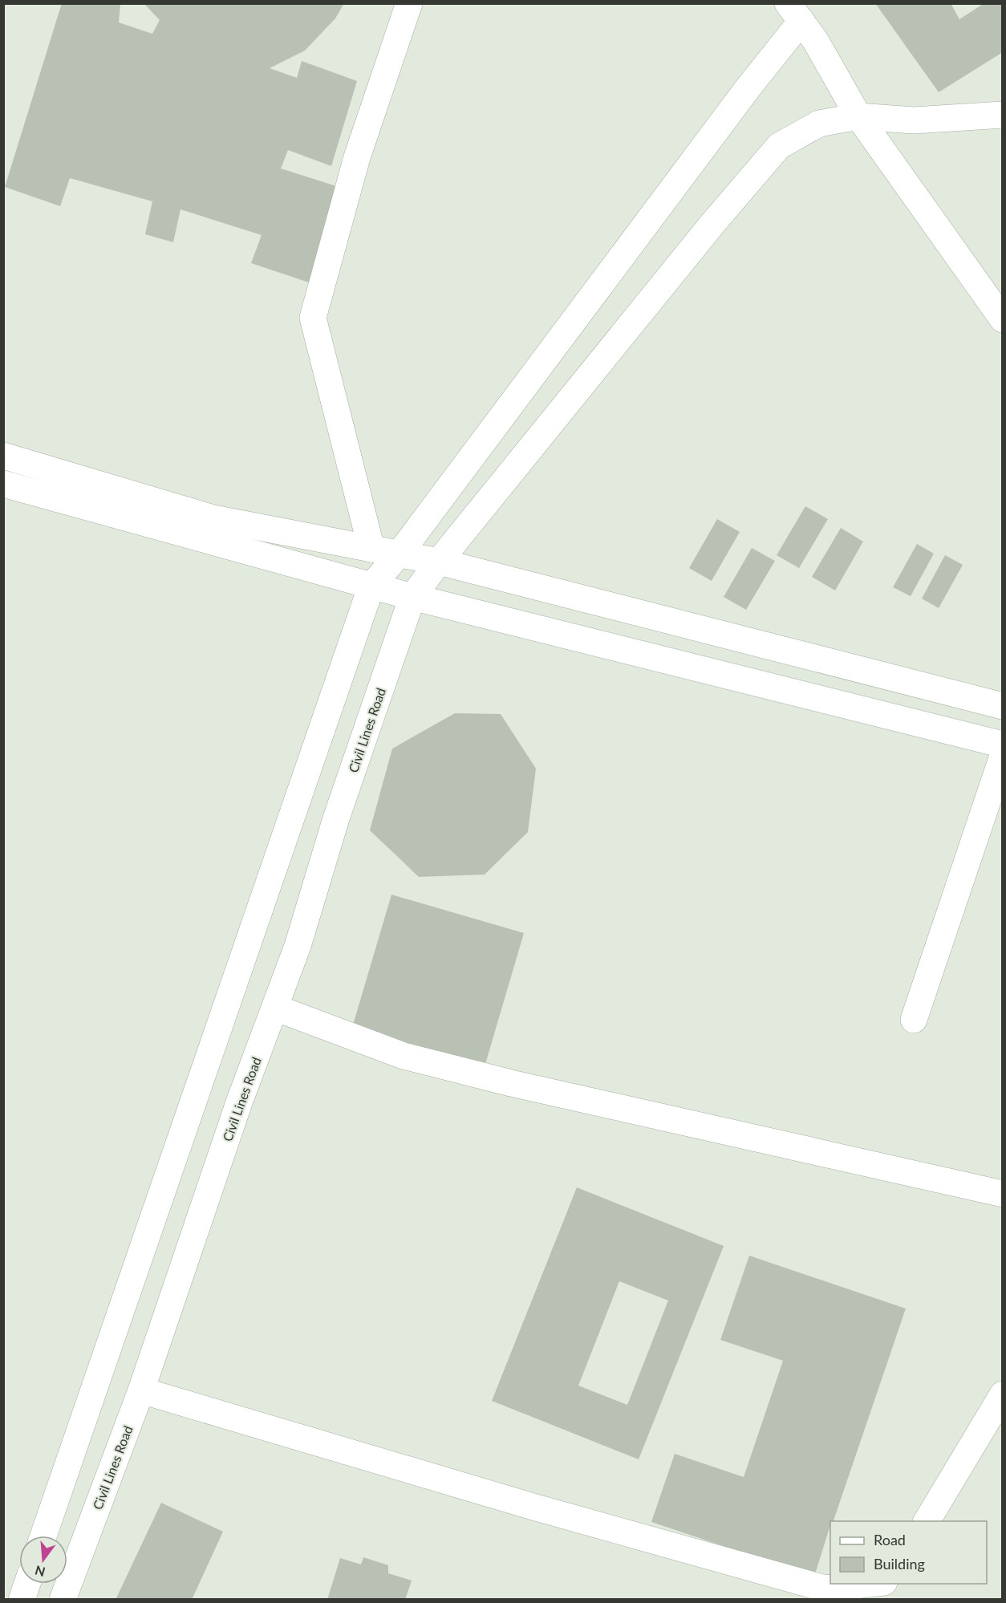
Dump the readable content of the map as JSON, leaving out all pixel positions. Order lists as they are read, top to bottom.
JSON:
{
  "streets": {
    "street": ["Civil Lines Road"]
  },
  "legend": ["Road", "Building"],
  "north": "bottom"
}
